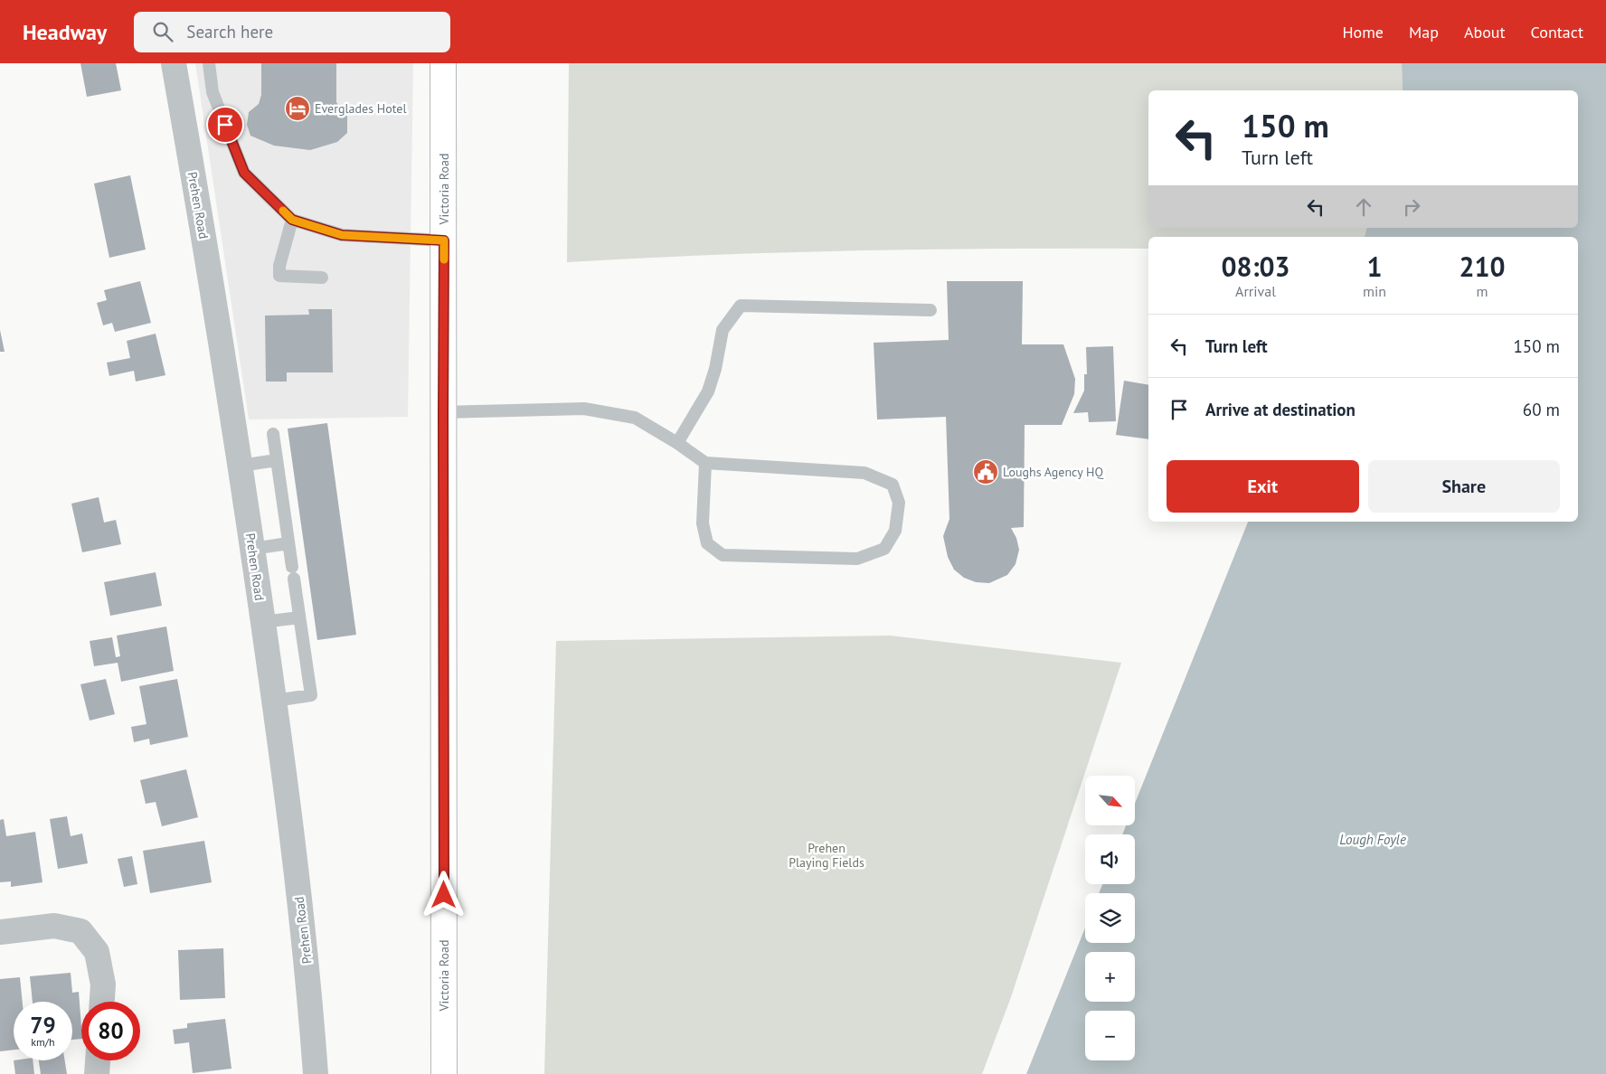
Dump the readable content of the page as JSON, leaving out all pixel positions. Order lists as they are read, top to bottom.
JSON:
{
  "streets": {
    "highway": ["Victoria Road"],
    "street": ["Prehen Road"]
  },
  "water": ["Lough Foyle"],
  "parks": ["Prehen Playing Fields"],
  "places": {
    "hotel": ["Everglades Hotel"],
    "public building": ["Loughs Agency HQ"]
  },
  "north": "bottom right",
  "page": {
    "header": "Headway",
    "search": "Search here",
    "nav": [
      "Home",
      "Map",
      "About",
      "Contact"
    ],
    "turn": ["150 m", "Turn left"],
    "eta": [
      "08:03",
      "Arrival",
      "1",
      "min",
      "210",
      "m"
    ],
    "list": [
      {
        "name": "Turn left",
        "value": "150 m"
      },
      {
        "name": "Arrive at destination",
        "value": "60 m"
      }
    ],
    "buttons": ["Exit", "Share"],
    "map_buttons": ["+", "−"],
    "speed": "79 km/h",
    "limit": "80"
  }
}
